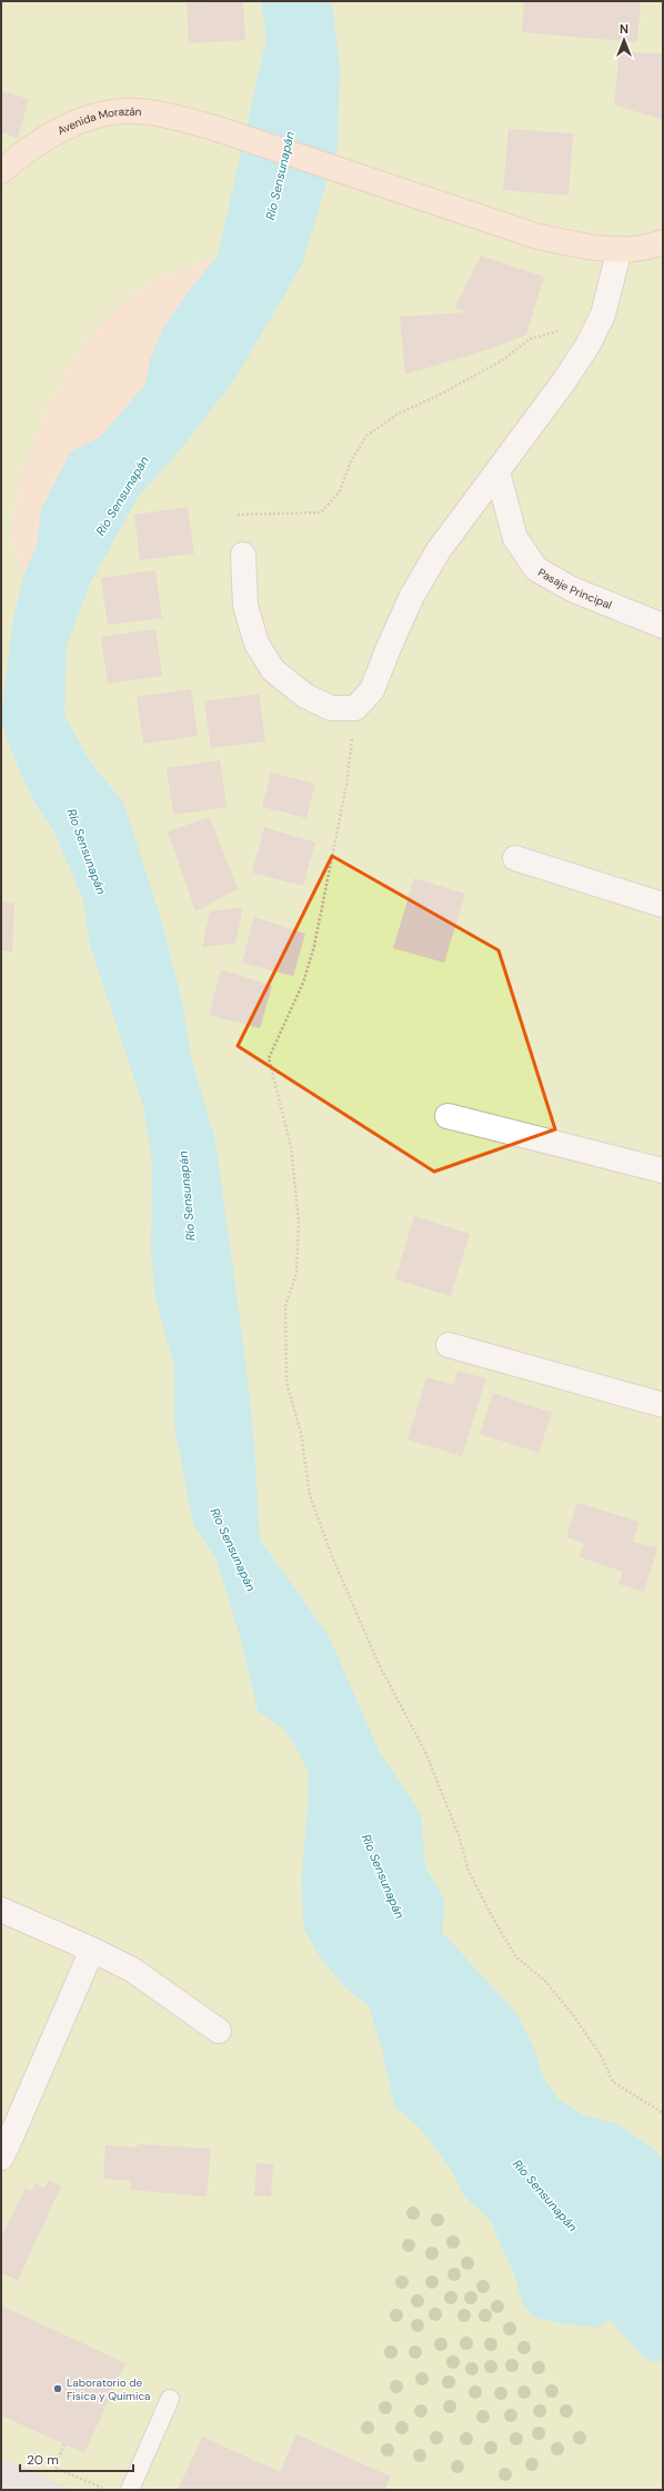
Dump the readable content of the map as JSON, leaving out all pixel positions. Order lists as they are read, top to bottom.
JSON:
{
  "streets": {
    "main road": ["Avenida Morazán"],
    "street": ["Pasaje Principal"]
  },
  "water": ["Río Sensunapán"],
  "places": ["Laboratorio de Fisica y Quimica"],
  "scale_bar": "20 m",
  "north": "top"
}
